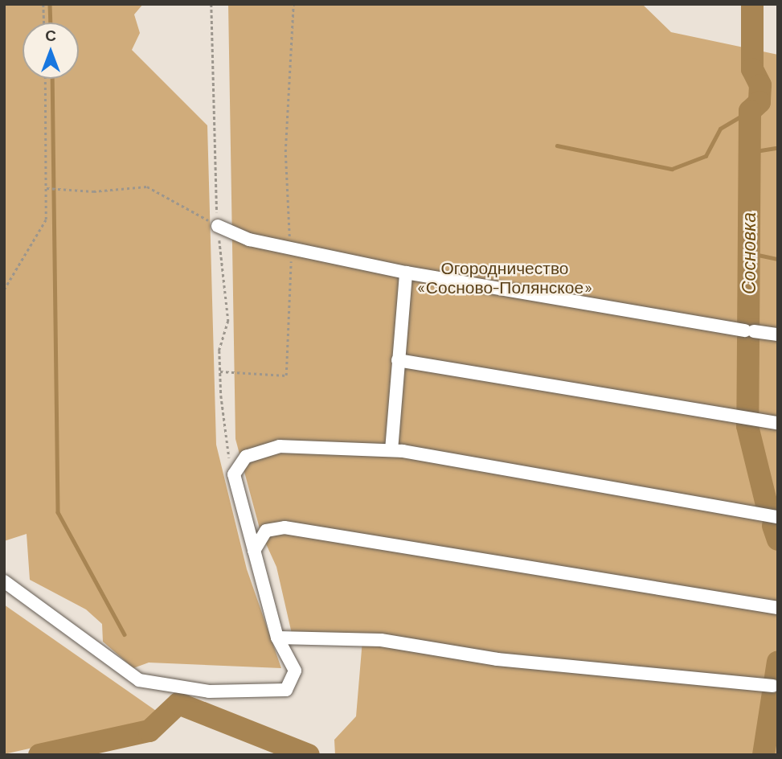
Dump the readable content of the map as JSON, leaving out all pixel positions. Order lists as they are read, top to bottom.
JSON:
{
  "water": ["Сосновка"],
  "parks": ["Огородничество «Сосново-Полянское»"],
  "north": "top"
}
